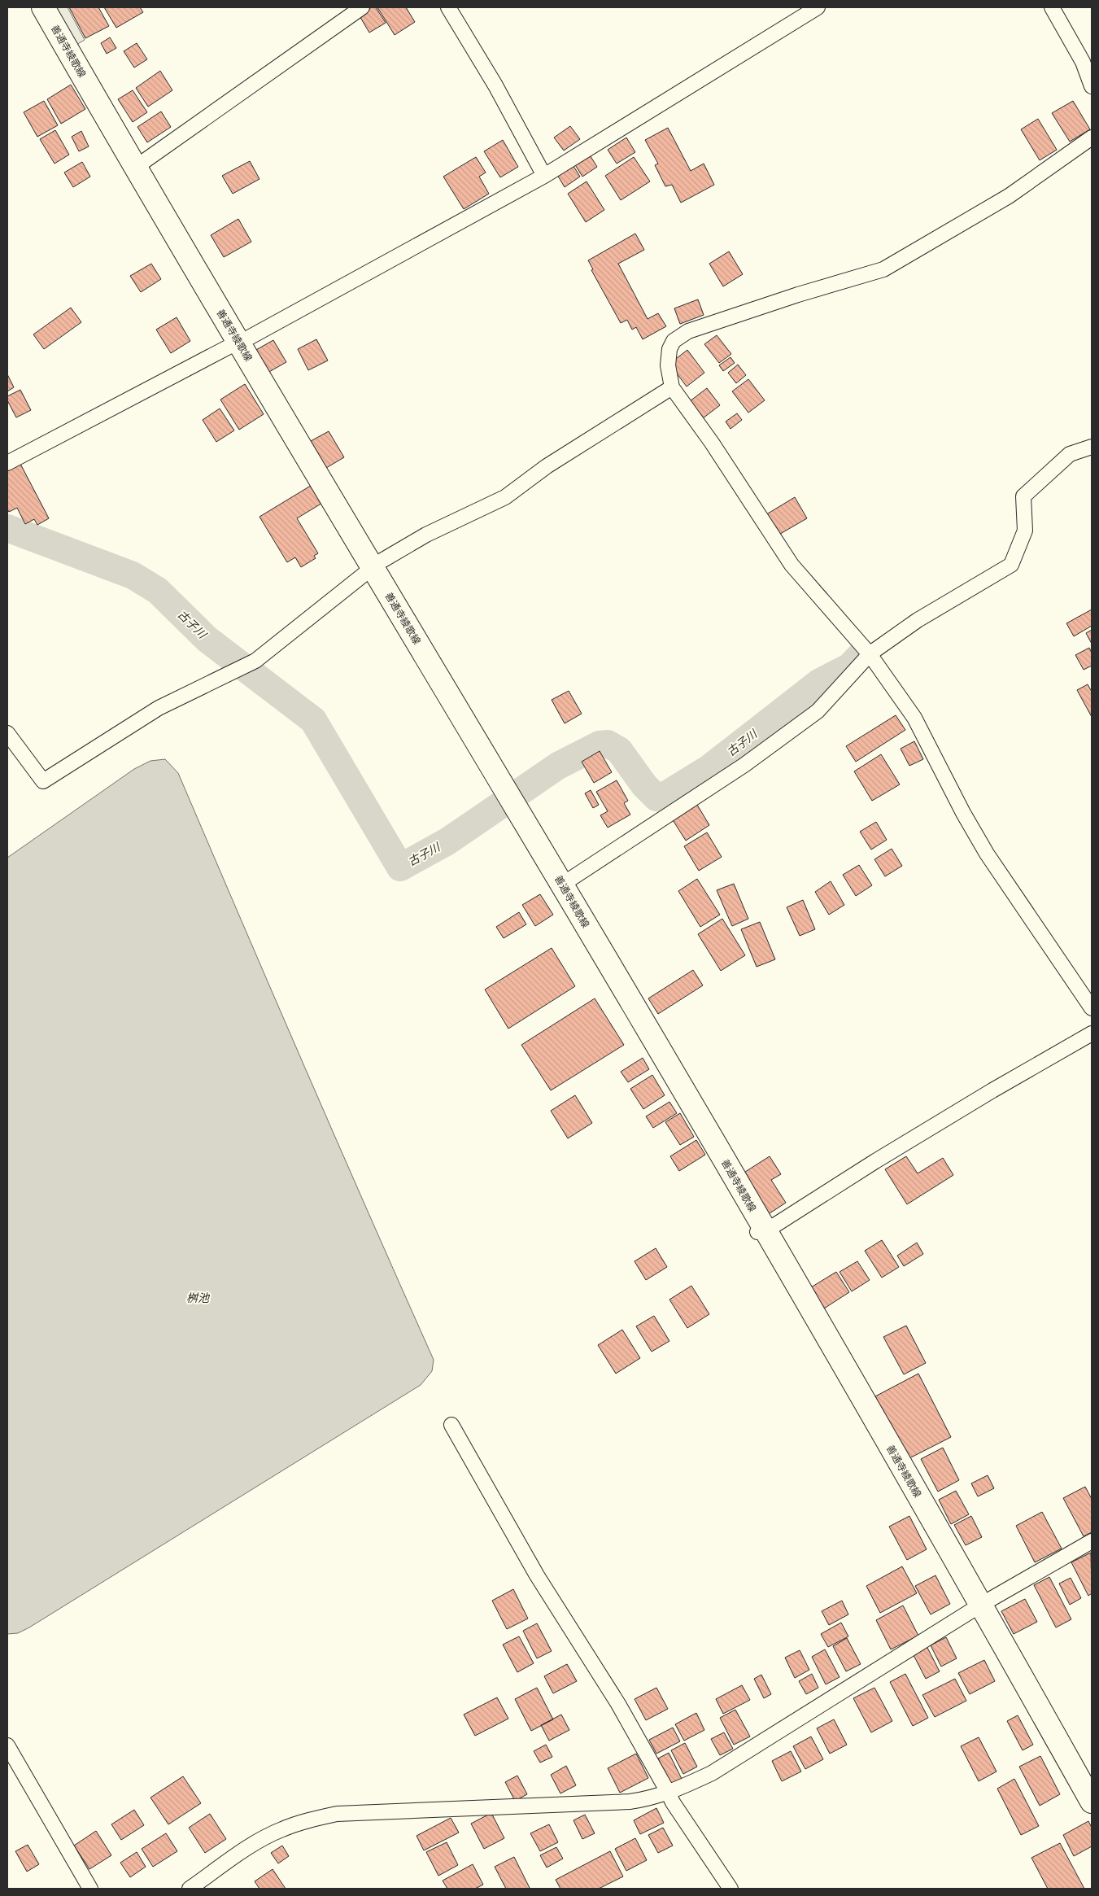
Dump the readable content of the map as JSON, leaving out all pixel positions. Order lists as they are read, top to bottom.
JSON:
{
  "streets": {
    "main road": ["善通寺綾歌線"]
  },
  "water": ["古子川", "桝池"]
}
